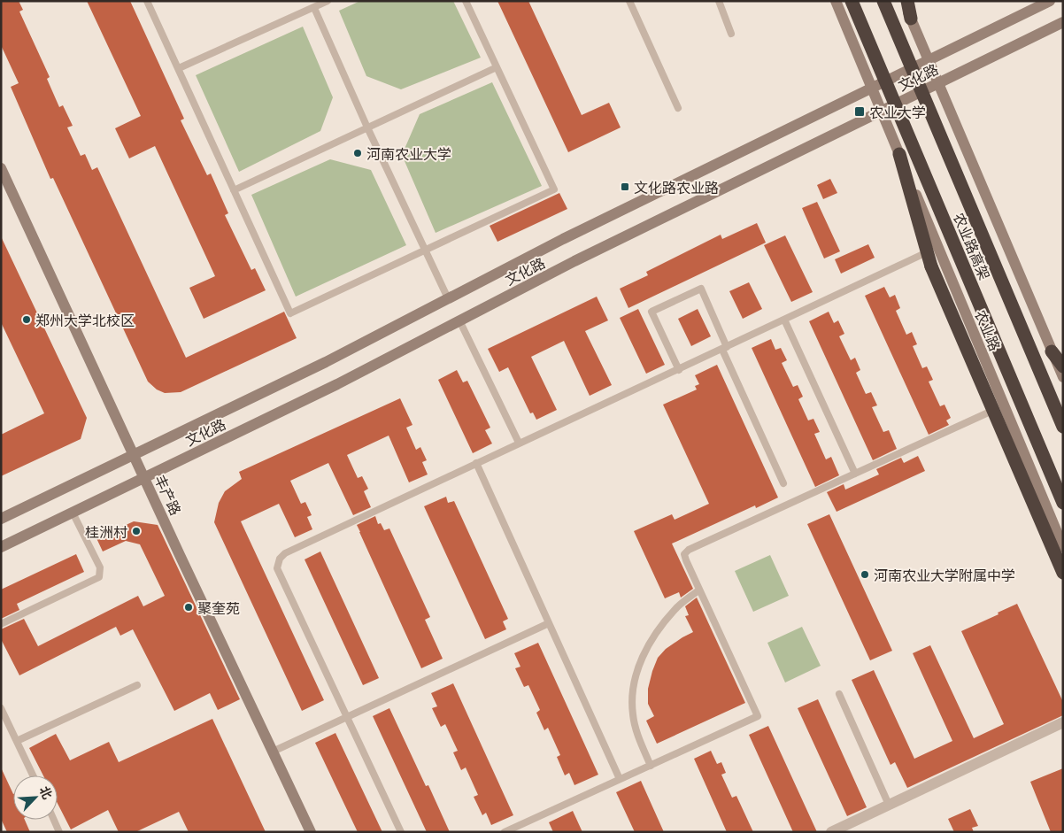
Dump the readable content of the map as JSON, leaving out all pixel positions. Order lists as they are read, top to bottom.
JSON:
{
  "streets": {
    "highway": ["农业路高架"],
    "main road": ["文化路", "农业路", "丰产路"]
  },
  "crossings": [
    ["文化路", "农业路"],
    ["文化路", "丰产路"]
  ],
  "places": {
    "transit": ["农业大学", "文化路农业路"],
    "other": [
      "河南农业大学",
      "郑州大学北校区",
      "桂洲村",
      "河南农业大学附属中学",
      "聚奎苑"
    ]
  },
  "north": "top right"
}
